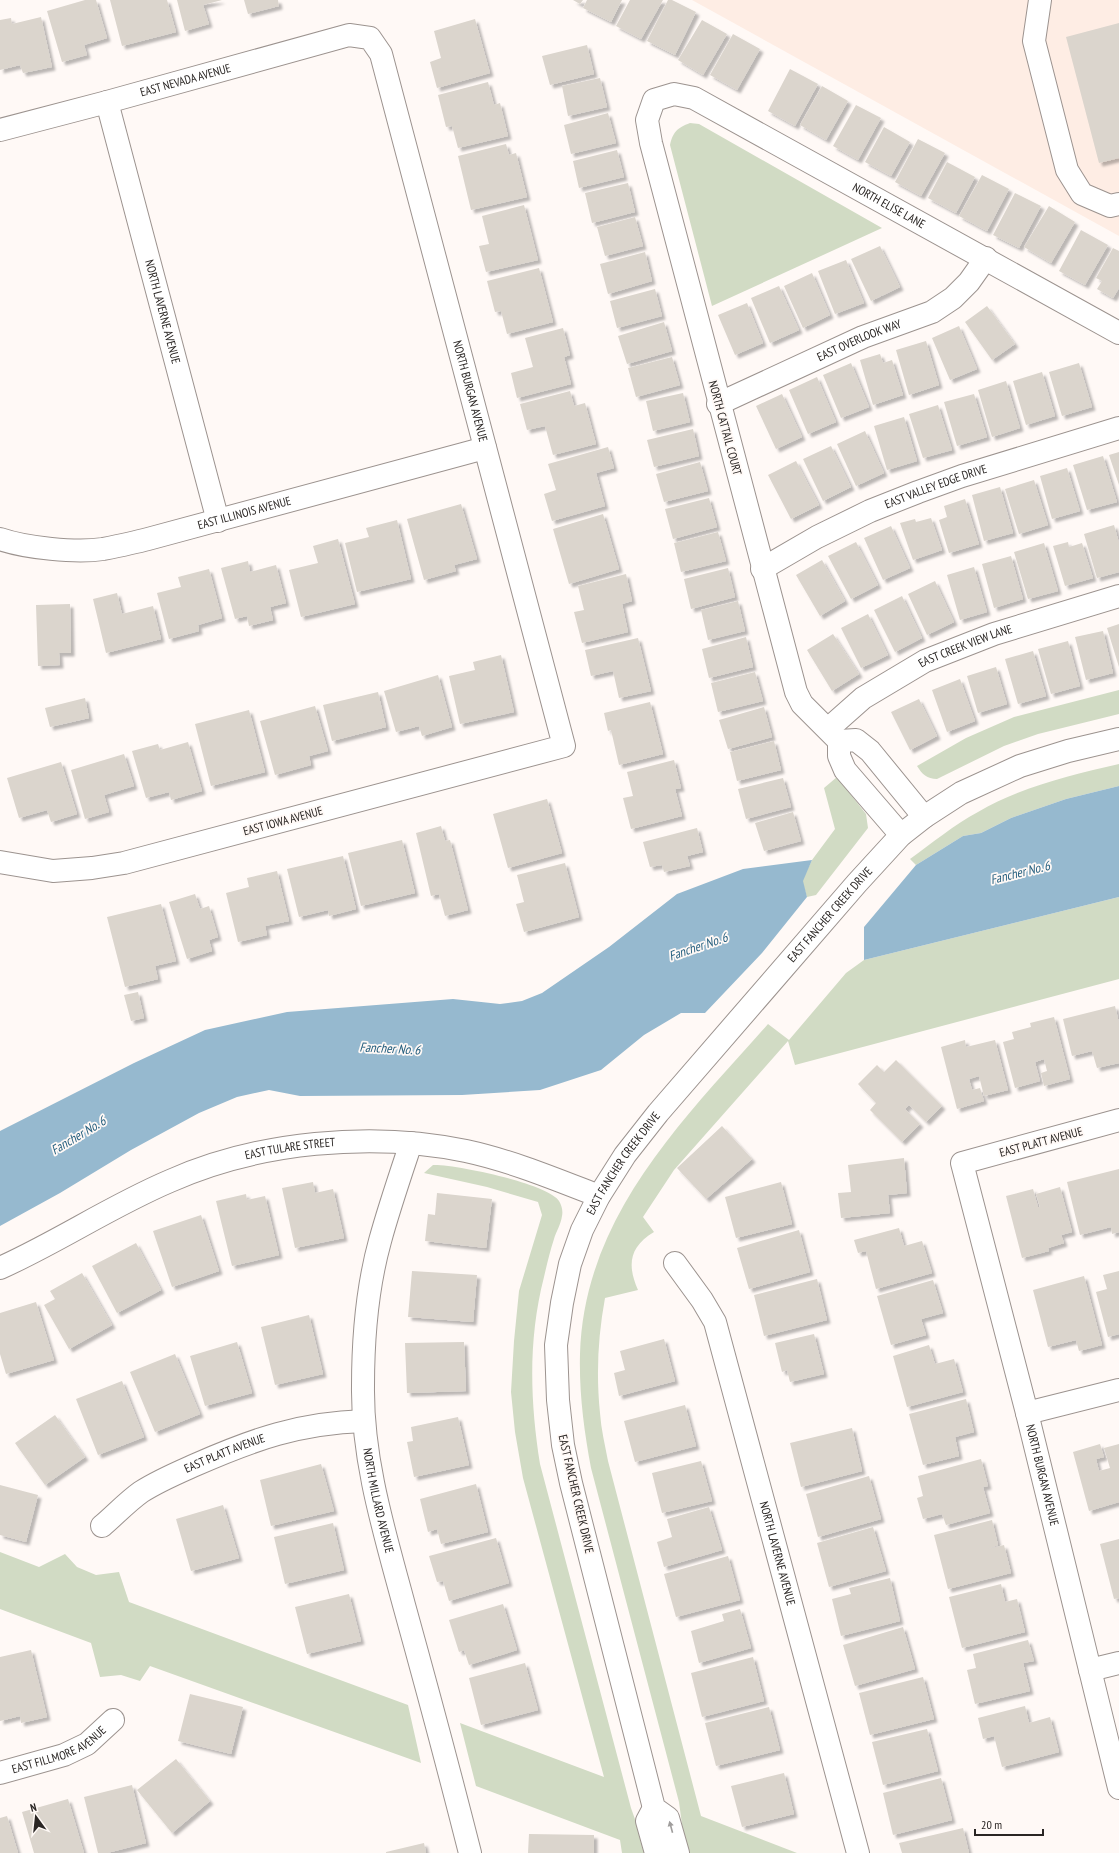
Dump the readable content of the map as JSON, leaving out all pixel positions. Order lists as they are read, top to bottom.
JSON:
{
  "streets": {
    "street": [
      "EAST NEVADA AVENUE",
      "NORTH ELISE LANE",
      "NORTH LAVERNE AVENUE",
      "EAST OVERLOOK WAY",
      "NORTH BURGAN AVENUE",
      "NORTH CATTAIL COURT",
      "EAST VALLEY EDGE DRIVE",
      "EAST ILLINOIS AVENUE",
      "EAST CREEK VIEW LANE",
      "EAST IOWA AVENUE",
      "EAST FANCHER CREEK DRIVE",
      "EAST PLATT AVENUE",
      "EAST TULARE STREET",
      "NORTH MILLARD AVENUE",
      "EAST FILLMORE AVENUE"
    ]
  },
  "crossings": [
    ["EAST NEVADA AVENUE", "NORTH LAVERNE AVENUE"],
    ["EAST NEVADA AVENUE", "NORTH BURGAN AVENUE"],
    ["NORTH ELISE LANE", "EAST OVERLOOK WAY"],
    ["NORTH ELISE LANE", "NORTH CATTAIL COURT"],
    ["NORTH LAVERNE AVENUE", "EAST ILLINOIS AVENUE"],
    ["EAST OVERLOOK WAY", "NORTH CATTAIL COURT"],
    ["NORTH BURGAN AVENUE", "EAST ILLINOIS AVENUE"],
    ["NORTH BURGAN AVENUE", "EAST IOWA AVENUE"],
    ["NORTH BURGAN AVENUE", "EAST PLATT AVENUE"],
    ["NORTH CATTAIL COURT", "EAST VALLEY EDGE DRIVE"],
    ["NORTH CATTAIL COURT", "EAST CREEK VIEW LANE"],
    ["EAST FANCHER CREEK DRIVE", "EAST TULARE STREET"],
    ["EAST PLATT AVENUE", "NORTH MILLARD AVENUE"],
    ["EAST TULARE STREET", "NORTH MILLARD AVENUE"]
  ],
  "water": ["Fancher No. 6"],
  "scale_bar": "20 m",
  "north": "top"
}
